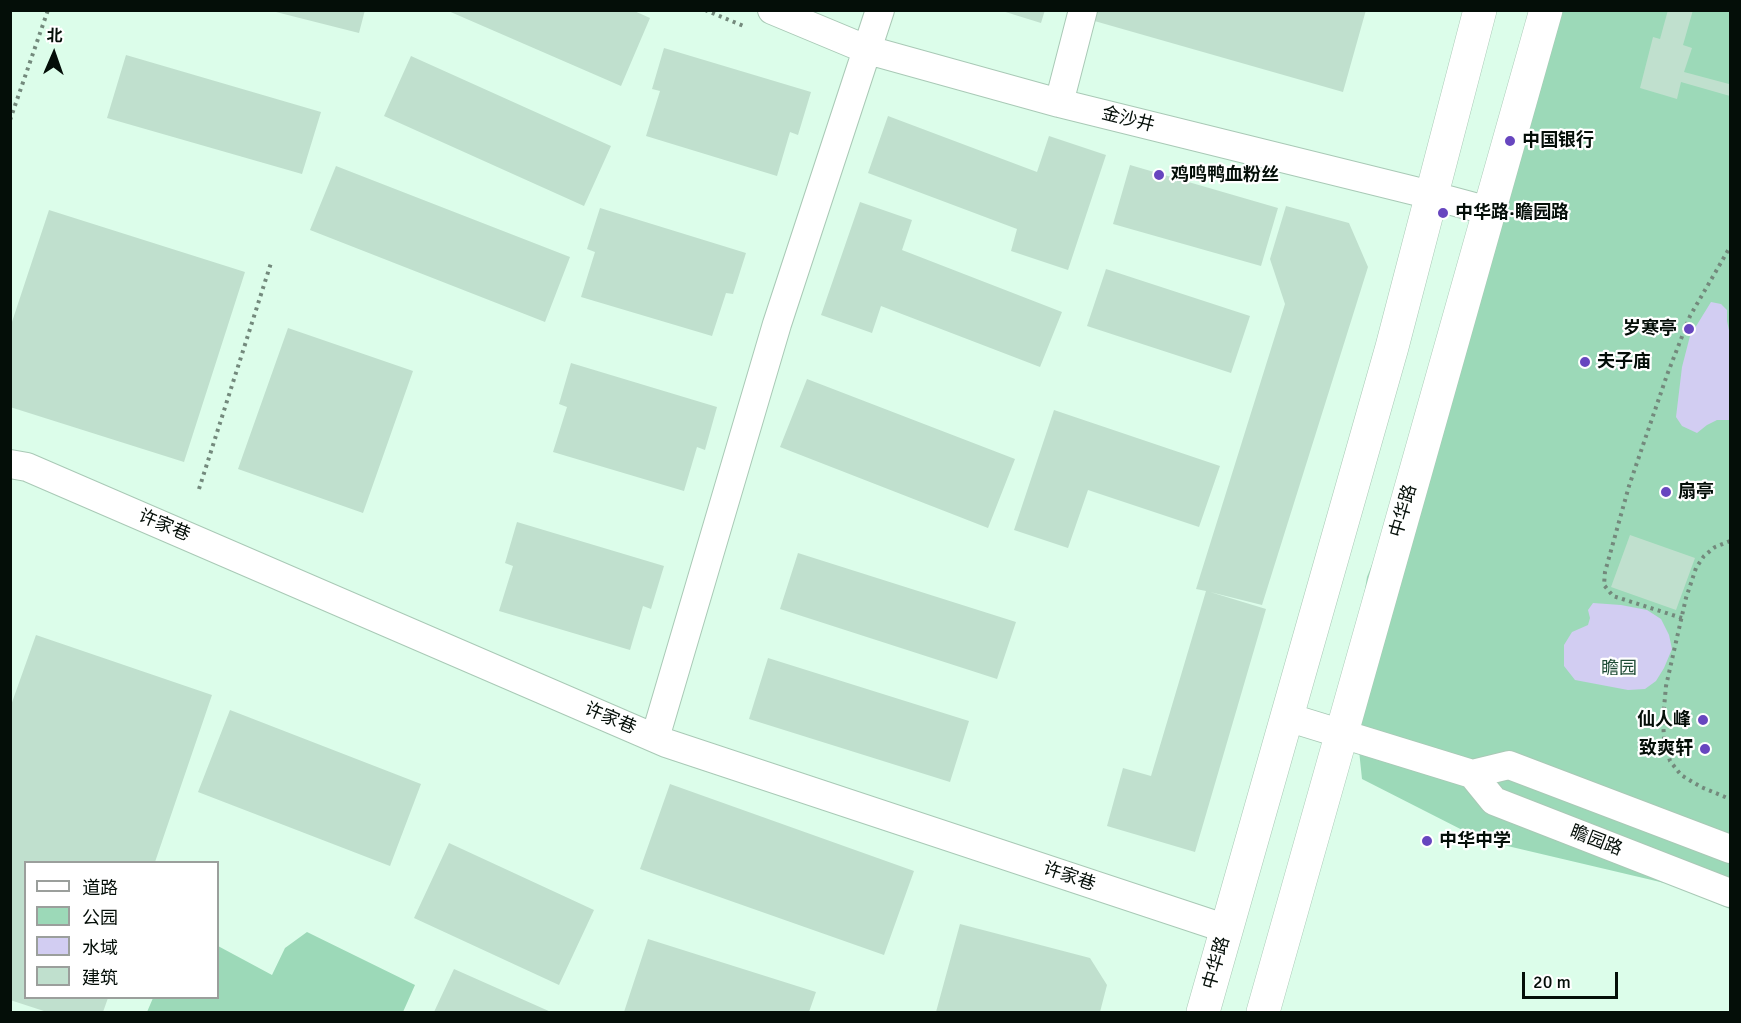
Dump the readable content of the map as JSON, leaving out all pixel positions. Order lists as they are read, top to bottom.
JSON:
{
  "streets": {
    "main road": ["中华路"],
    "street": ["金沙井", "许家巷", "瞻园路"]
  },
  "crossings": [
    ["金沙井", "中华路"],
    ["中华路", "许家巷"]
  ],
  "parks": ["瞻园"],
  "places": [
    "中国银行",
    "鸡鸣鸭血粉丝",
    "中华路·瞻园路",
    "岁寒亭",
    "夫子庙",
    "扇亭",
    "仙人峰",
    "致爽轩",
    "中华中学"
  ],
  "legend": [
    "道路",
    "公园",
    "水域",
    "建筑"
  ],
  "scale_bar": "20 m",
  "north": "top"
}
